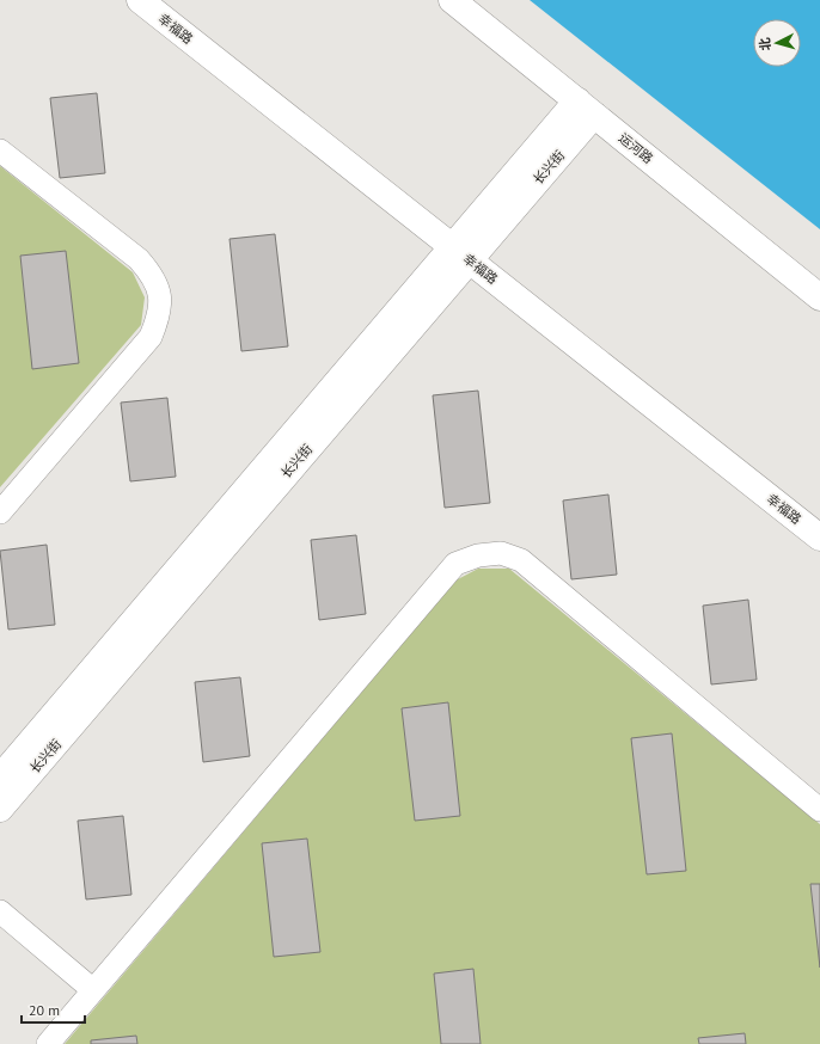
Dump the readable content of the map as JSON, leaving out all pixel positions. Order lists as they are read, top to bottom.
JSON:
{
  "streets": {
    "street": ["幸福路", "运河路", "长兴街"]
  },
  "crossings": [
    ["幸福路", "长兴街"],
    ["运河路", "长兴街"]
  ],
  "scale_bar": "20 m",
  "north": "left"
}
